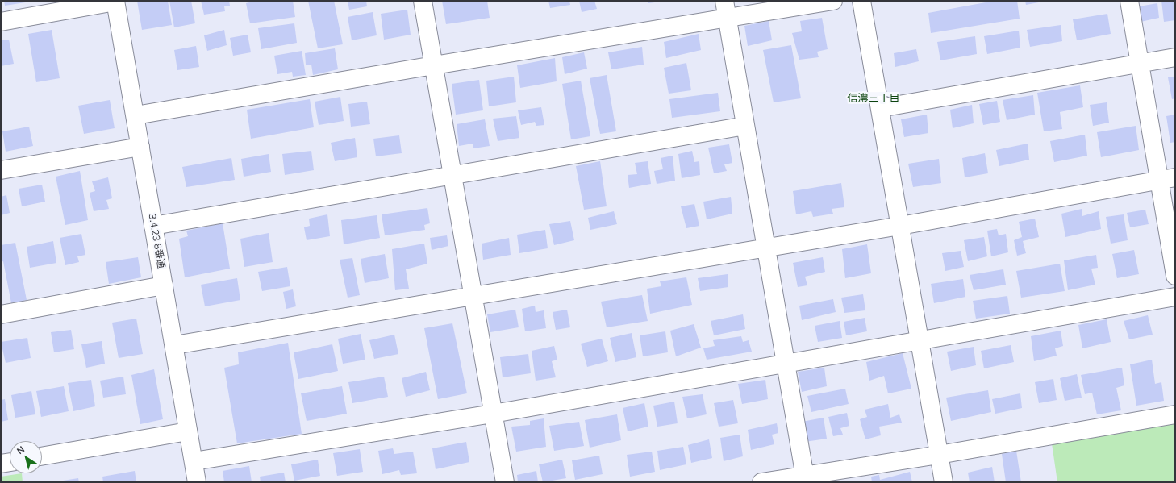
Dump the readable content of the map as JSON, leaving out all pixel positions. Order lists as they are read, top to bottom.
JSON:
{
  "streets": {
    "street": ["3.4.23 8番通"]
  },
  "districts": ["信濃三丁目"],
  "north": "top left"
}
